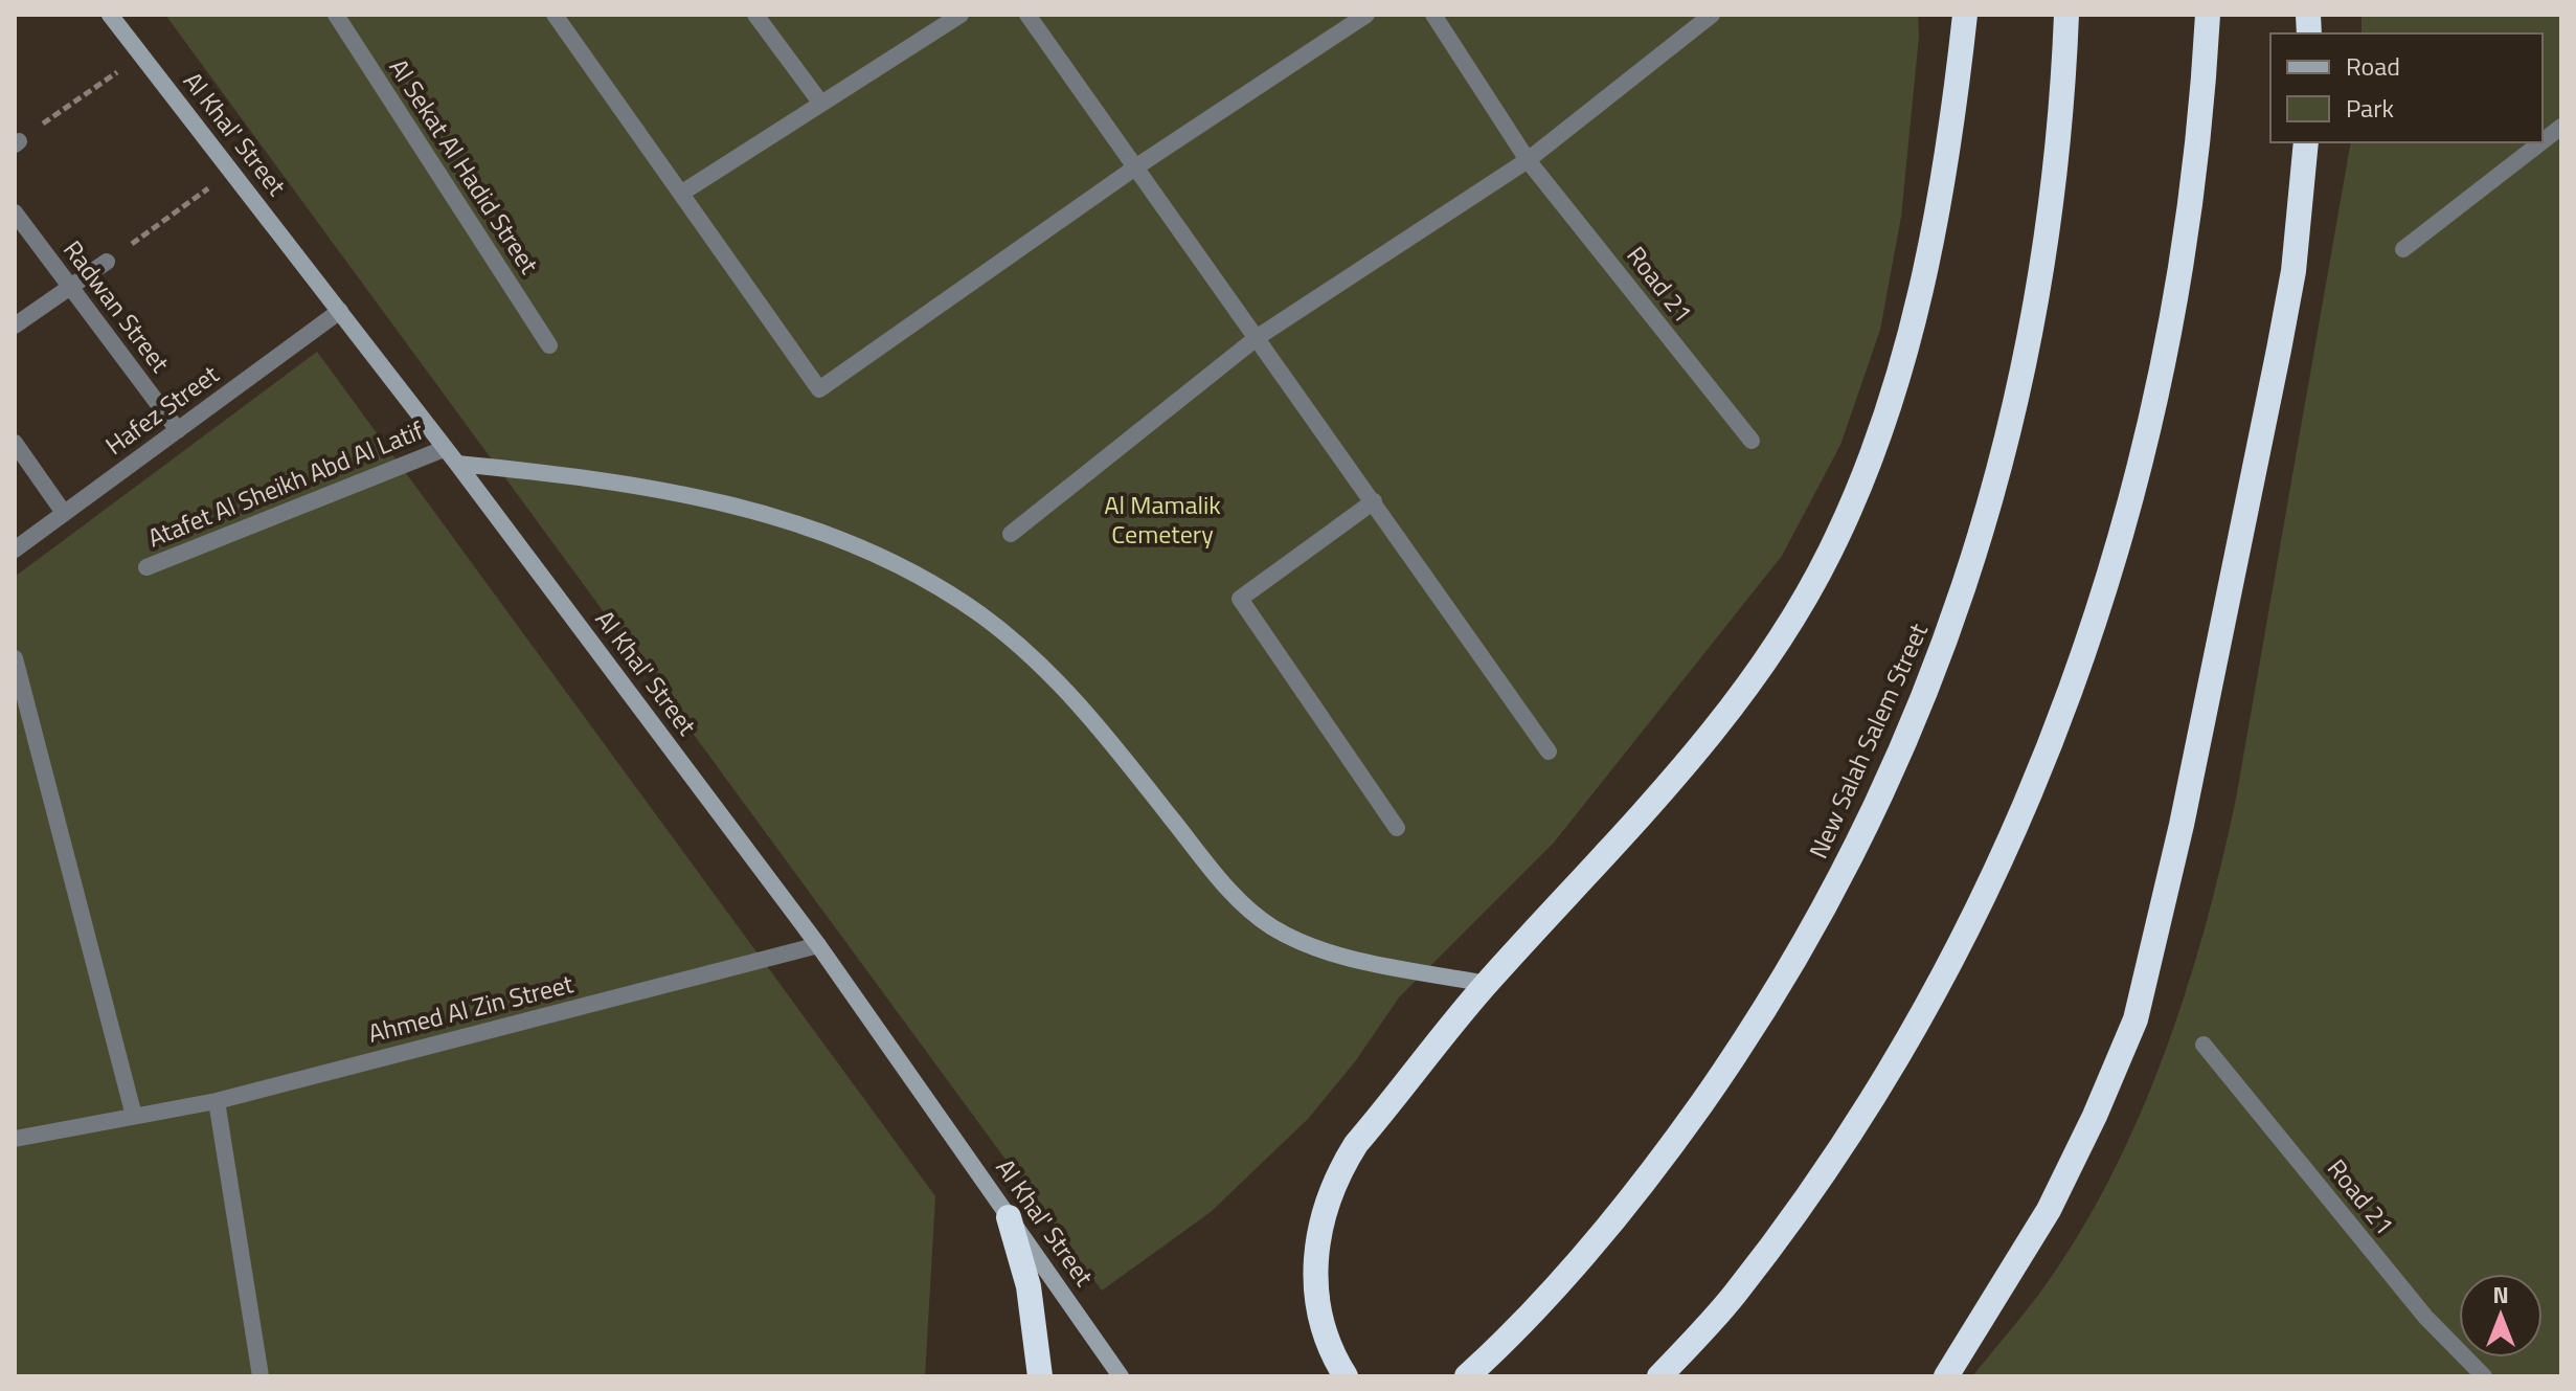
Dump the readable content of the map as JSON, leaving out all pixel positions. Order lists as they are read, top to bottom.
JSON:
{
  "streets": {
    "highway": ["New Salah Salem Street"],
    "street": [
      "Al Khal' Street",
      "Al Sekat Al Hadid Street",
      "Road 21",
      "Radwan Street",
      "Hafez Street",
      "Atafet Al Sheikh Abd Al Latif",
      "Ahmed Al Zin Street"
    ]
  },
  "crossings": [
    ["Al Khal' Street", "Hafez Street"],
    ["Al Khal' Street", "Atafet Al Sheikh Abd Al Latif"],
    ["Al Khal' Street", "Ahmed Al Zin Street"],
    ["Radwan Street", "Hafez Street"]
  ],
  "parks": ["Al Mamalik Cemetery"],
  "legend": ["Road", "Park"],
  "north": "top"
}
